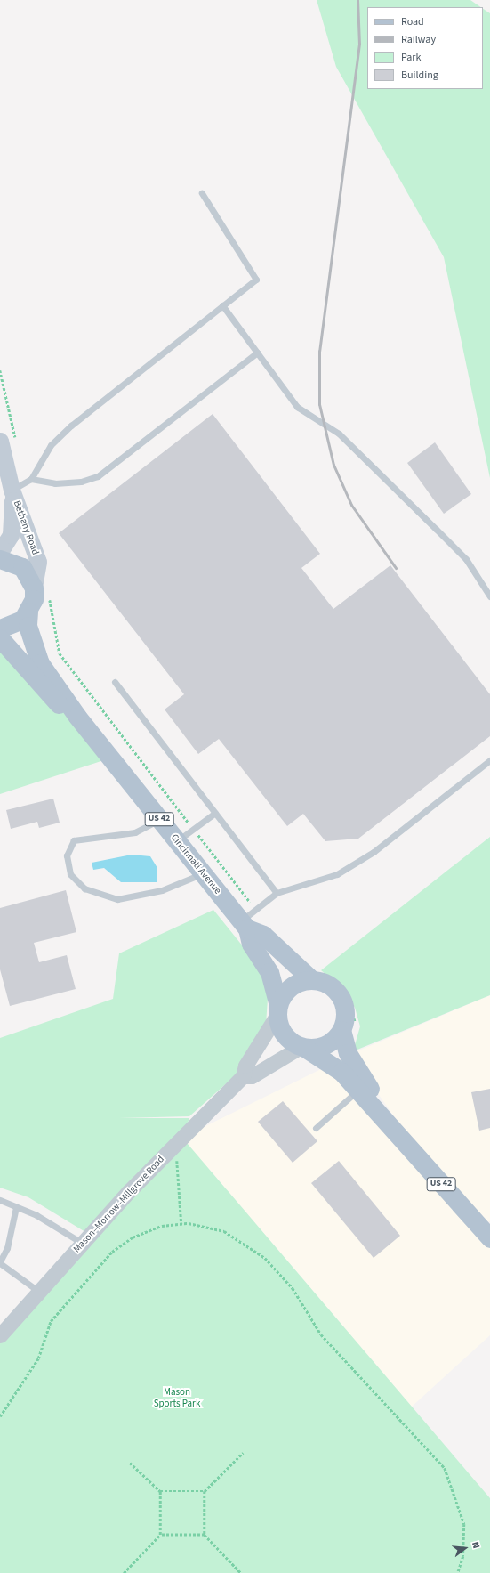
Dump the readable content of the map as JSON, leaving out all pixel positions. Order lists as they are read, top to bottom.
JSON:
{
  "streets": {
    "main road": ["Bethany Road", "US 42", "Cincinnati Avenue"],
    "street": ["Mason–Morrow–Millgrove Road"]
  },
  "crossings": [
    ["US 42", "Cincinnati Avenue"],
    ["US 42", "Mason–Morrow–Millgrove Road"],
    ["Cincinnati Avenue", "Mason–Morrow–Millgrove Road"]
  ],
  "parks": ["Mason Sports Park"],
  "legend": [
    "Road",
    "Railway",
    "Park",
    "Building"
  ],
  "north": "right"
}
